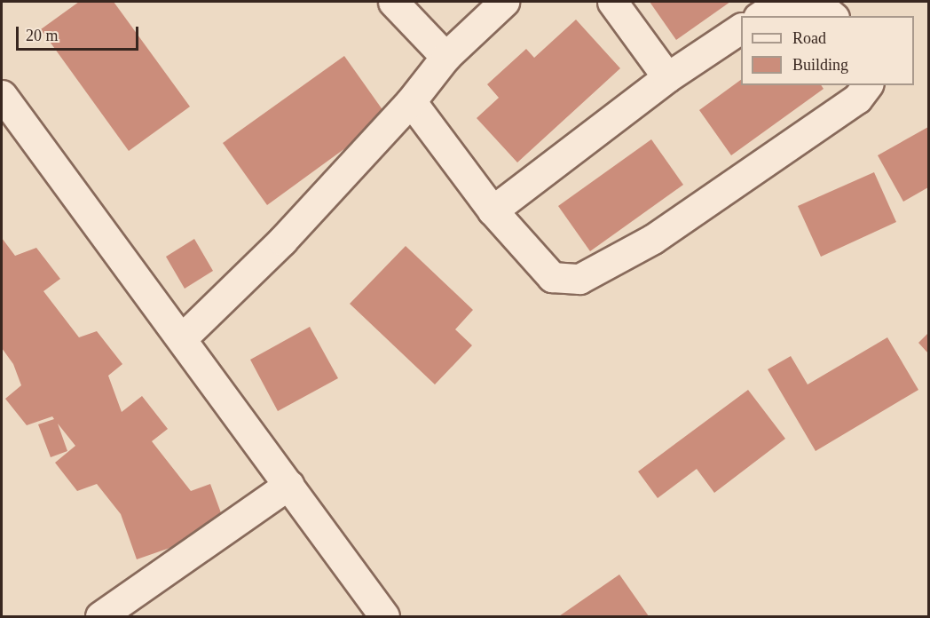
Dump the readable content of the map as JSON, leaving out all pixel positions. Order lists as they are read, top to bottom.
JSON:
{
  "legend": ["Road", "Building"],
  "scale_bar": "20 m"
}
